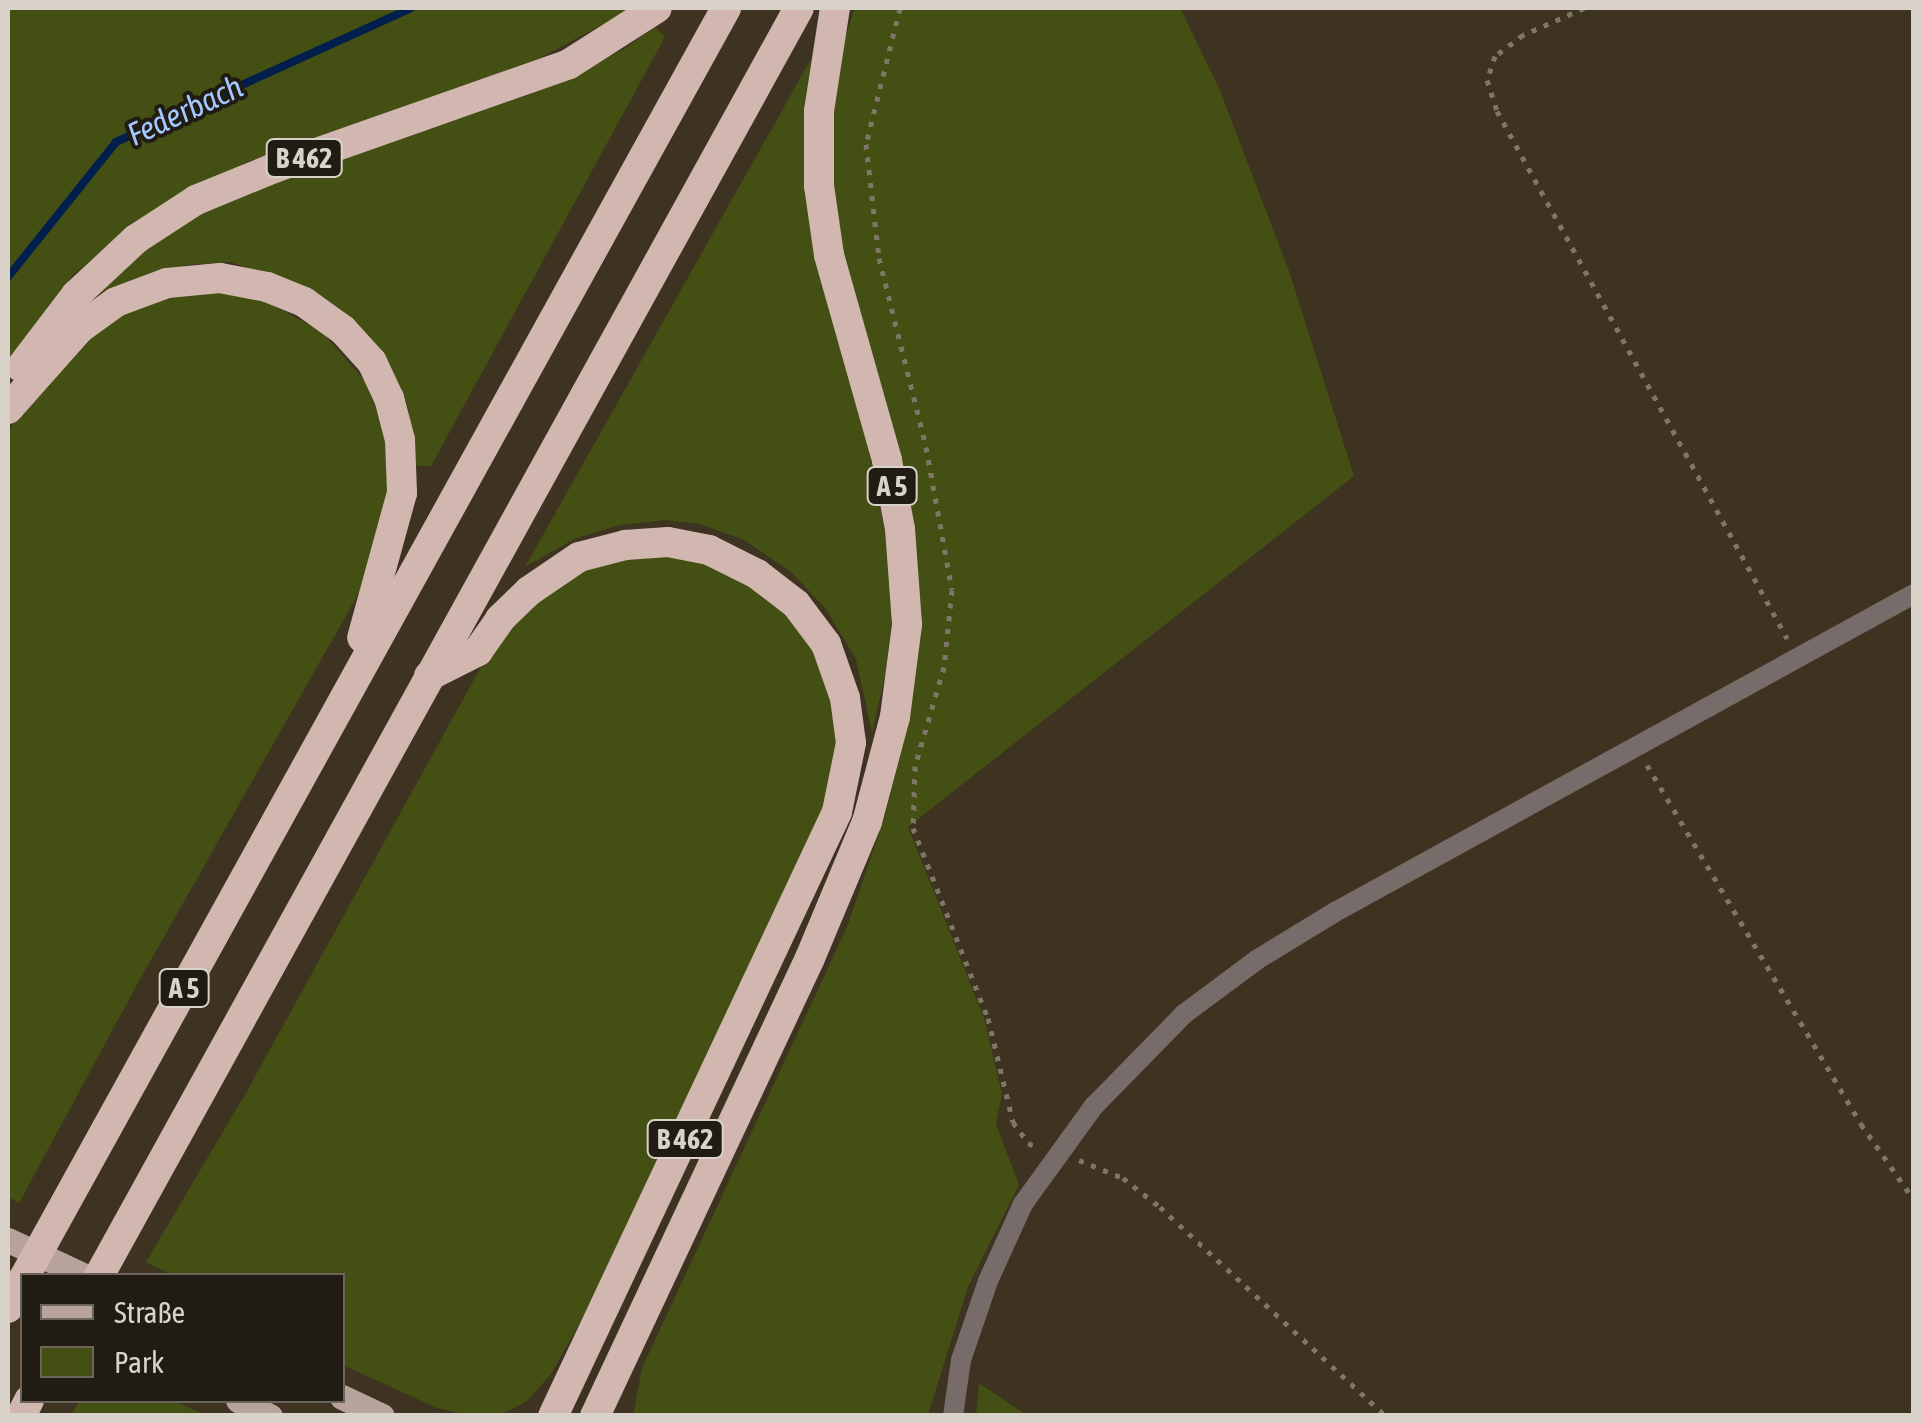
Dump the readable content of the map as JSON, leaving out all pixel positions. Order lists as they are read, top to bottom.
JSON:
{
  "streets": {
    "highway": ["B 462", "A 5"]
  },
  "crossings": [
    ["B 462", "A 5"]
  ],
  "water": ["Federbach"],
  "legend": ["Straße", "Park"]
}
